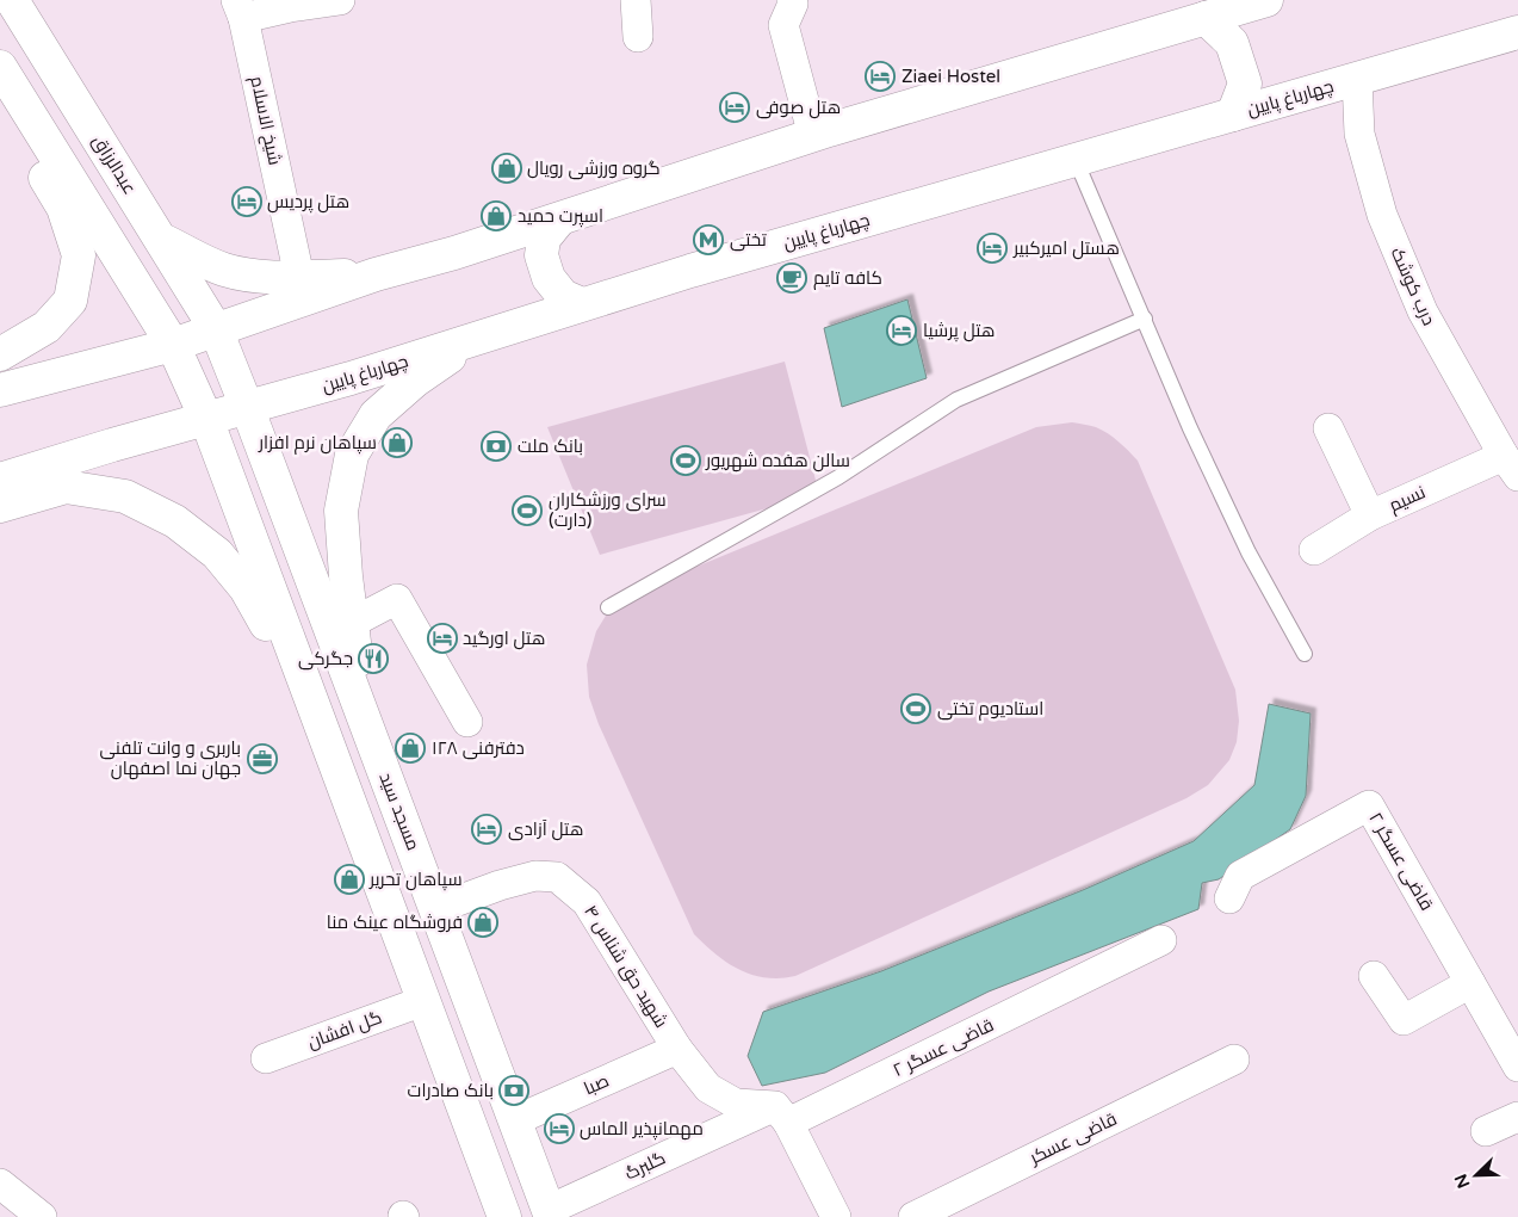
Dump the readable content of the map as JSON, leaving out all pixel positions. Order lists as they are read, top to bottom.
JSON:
{
  "streets": {
    "main road": ["چهارباغ پایین", "عبدالرزاق", "مسجد سید"],
    "street": [
      "شیخ الاسلام",
      "درب کوشک",
      "نسیم",
      "قاضی عسگر ۲",
      "شهید حق شناس ۴",
      "گل افشان",
      "صبا",
      "قاضی عسکر",
      "گلبرگ"
    ]
  },
  "crossings": [
    ["چهارباغ پایین", "عبدالرزاق"],
    ["چهارباغ پایین", "درب کوشک"],
    ["چهارباغ پایین", "مسجد سید"],
    ["عبدالرزاق", "مسجد سید"],
    ["درب کوشک", "نسیم"],
    ["مسجد سید", "شهید حق شناس ۴"],
    ["مسجد سید", "صبا"],
    ["مسجد سید", "گلبرگ"],
    ["قاضی عسگر ۲", "شهید حق شناس ۴"],
    ["قاضی عسگر ۲", "گلبرگ"],
    ["شهید حق شناس ۴", "صبا"],
    ["شهید حق شناس ۴", "گلبرگ"]
  ],
  "places": {
    "hotel": [
      "Ziaei Hostel",
      "هتل صوفی",
      "هتل پردیس",
      "هستل امیرکبیر",
      "هتل پرشیا",
      "هتل اورگید",
      "هتل آزادی",
      "مهمانپذیر الماس"
    ],
    "shop": [
      "گروه ورزشی رویال",
      "اسپرت حمید",
      "سپاهان نرم افزار",
      "دفترفنی ۱۲۸",
      "سپاهان تحریر",
      "فروشگاه عینک منا"
    ],
    "metro station": ["تختی"],
    "cafe": ["کافه تایم"],
    "bank": ["بانک ملت", "بانک صادرات"],
    "sports": ["سالن هفده شهریور", "سرای ورزشکاران (دارت)", "استادیوم تختی"],
    "restaurant": ["جگرکی"],
    "office": ["باربری و وانت تلفنی جهان نما اصفهان"]
  },
  "north": "bottom left"
}
